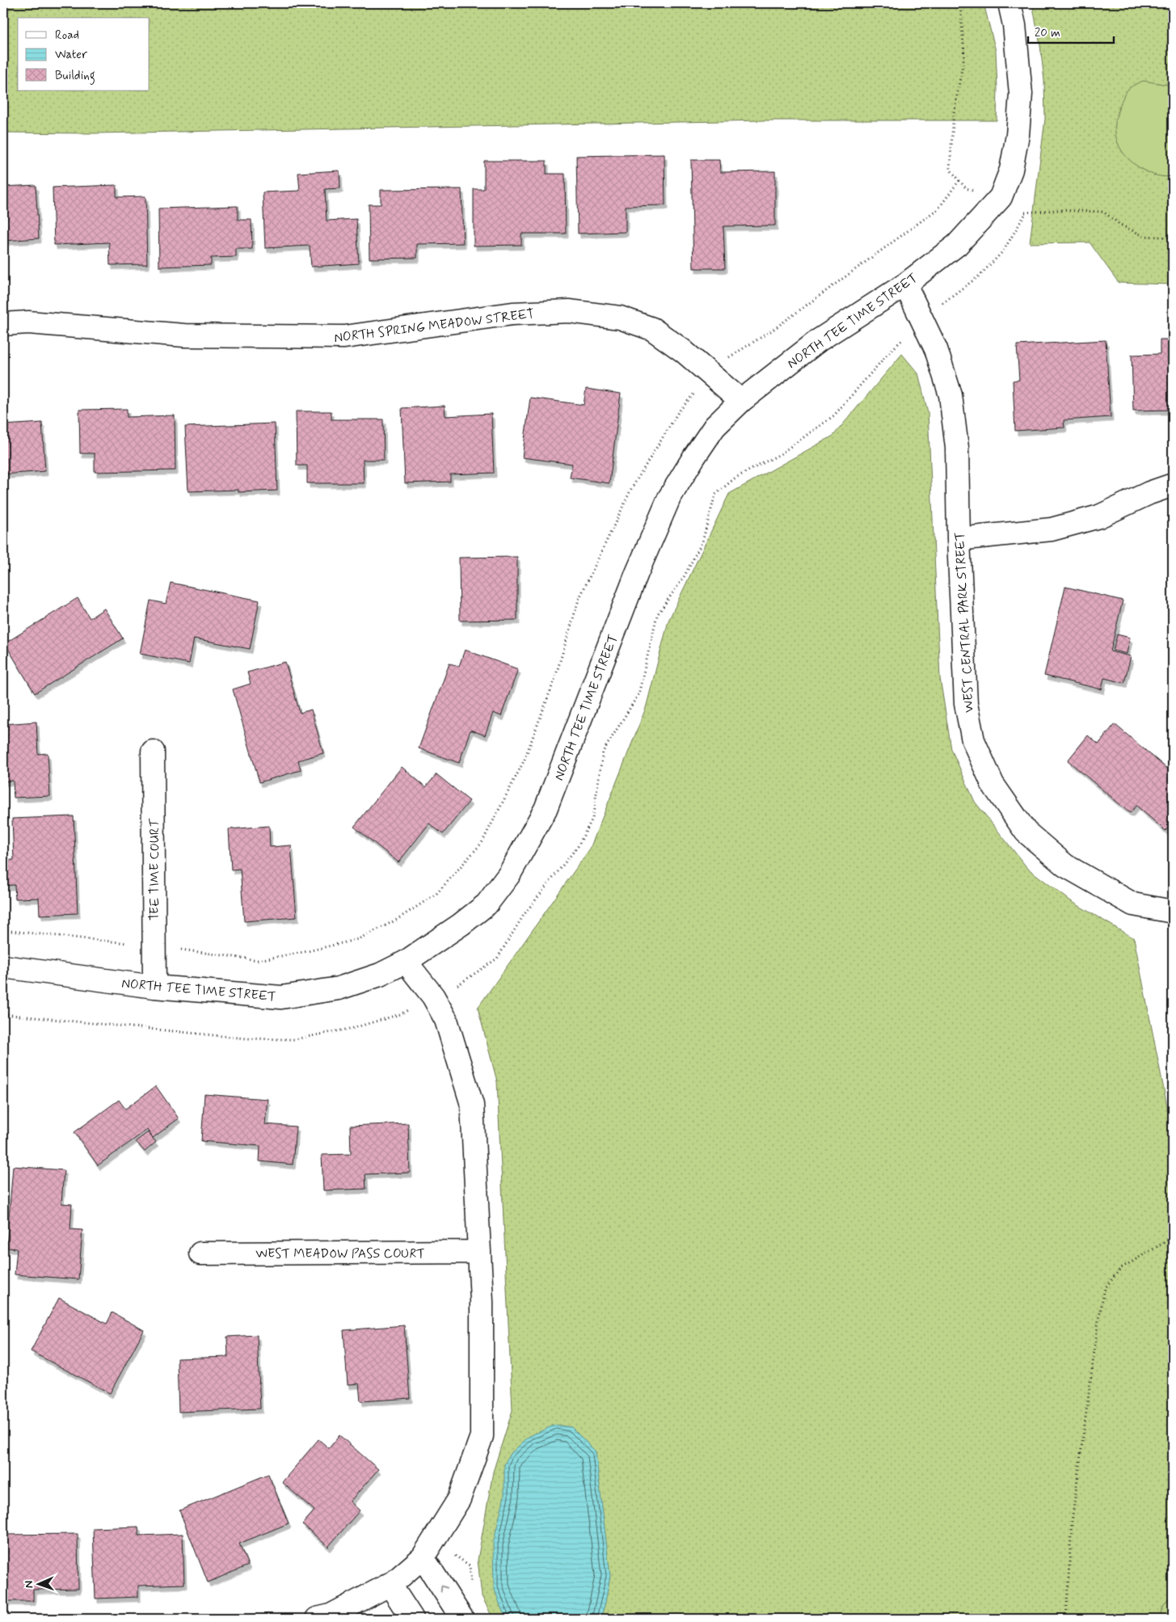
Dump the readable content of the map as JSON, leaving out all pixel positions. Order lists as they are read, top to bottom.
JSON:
{
  "streets": {
    "street": [
      "NORTH TEE TIME STREET",
      "NORTH SPRING MEADOW STREET",
      "WEST CENTRAL PARK STREET",
      "TEE TIME COURT",
      "WEST MEADOW PASS COURT"
    ]
  },
  "crossings": [
    ["NORTH TEE TIME STREET", "NORTH SPRING MEADOW STREET"],
    ["NORTH TEE TIME STREET", "WEST CENTRAL PARK STREET"],
    ["NORTH TEE TIME STREET", "TEE TIME COURT"]
  ],
  "legend": ["Road", "Water", "Building"],
  "scale_bar": "20 m",
  "north": "left"
}
